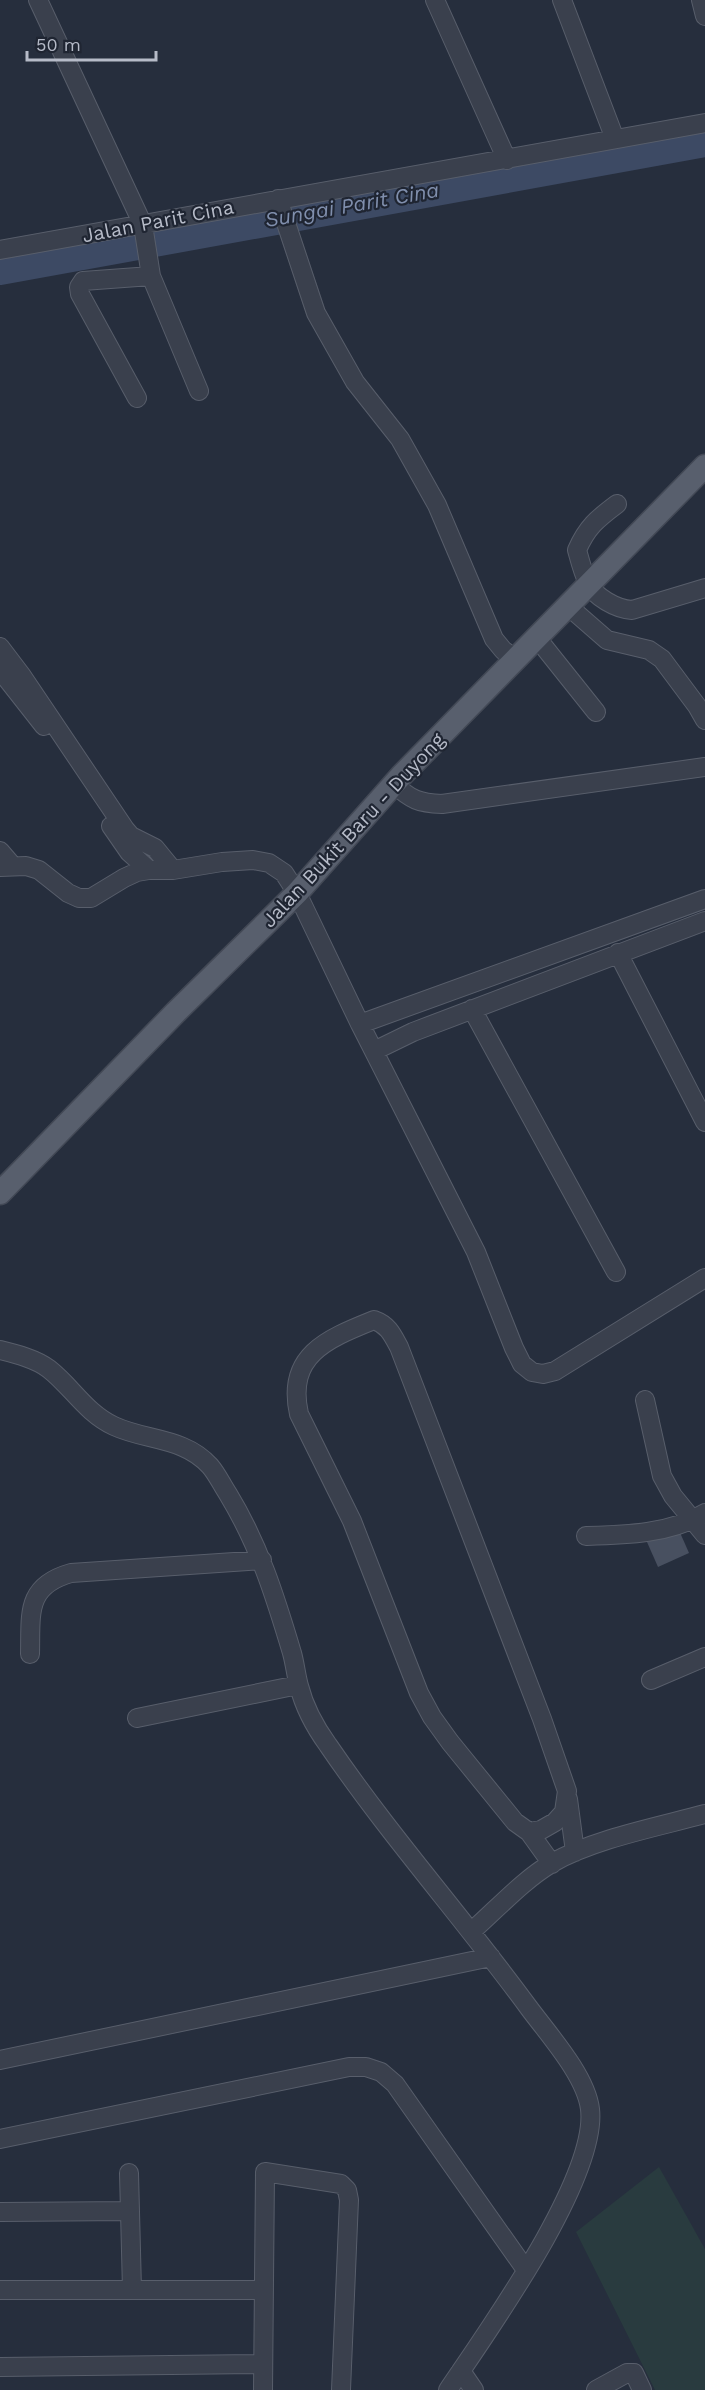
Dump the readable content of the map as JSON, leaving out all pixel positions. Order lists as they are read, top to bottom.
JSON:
{
  "streets": {
    "main road": ["Jalan Bukit Baru - Duyong"],
    "street": ["Jalan Parit Cina"]
  },
  "water": ["Sungai Parit Cina"],
  "scale_bar": "50 m"
}
